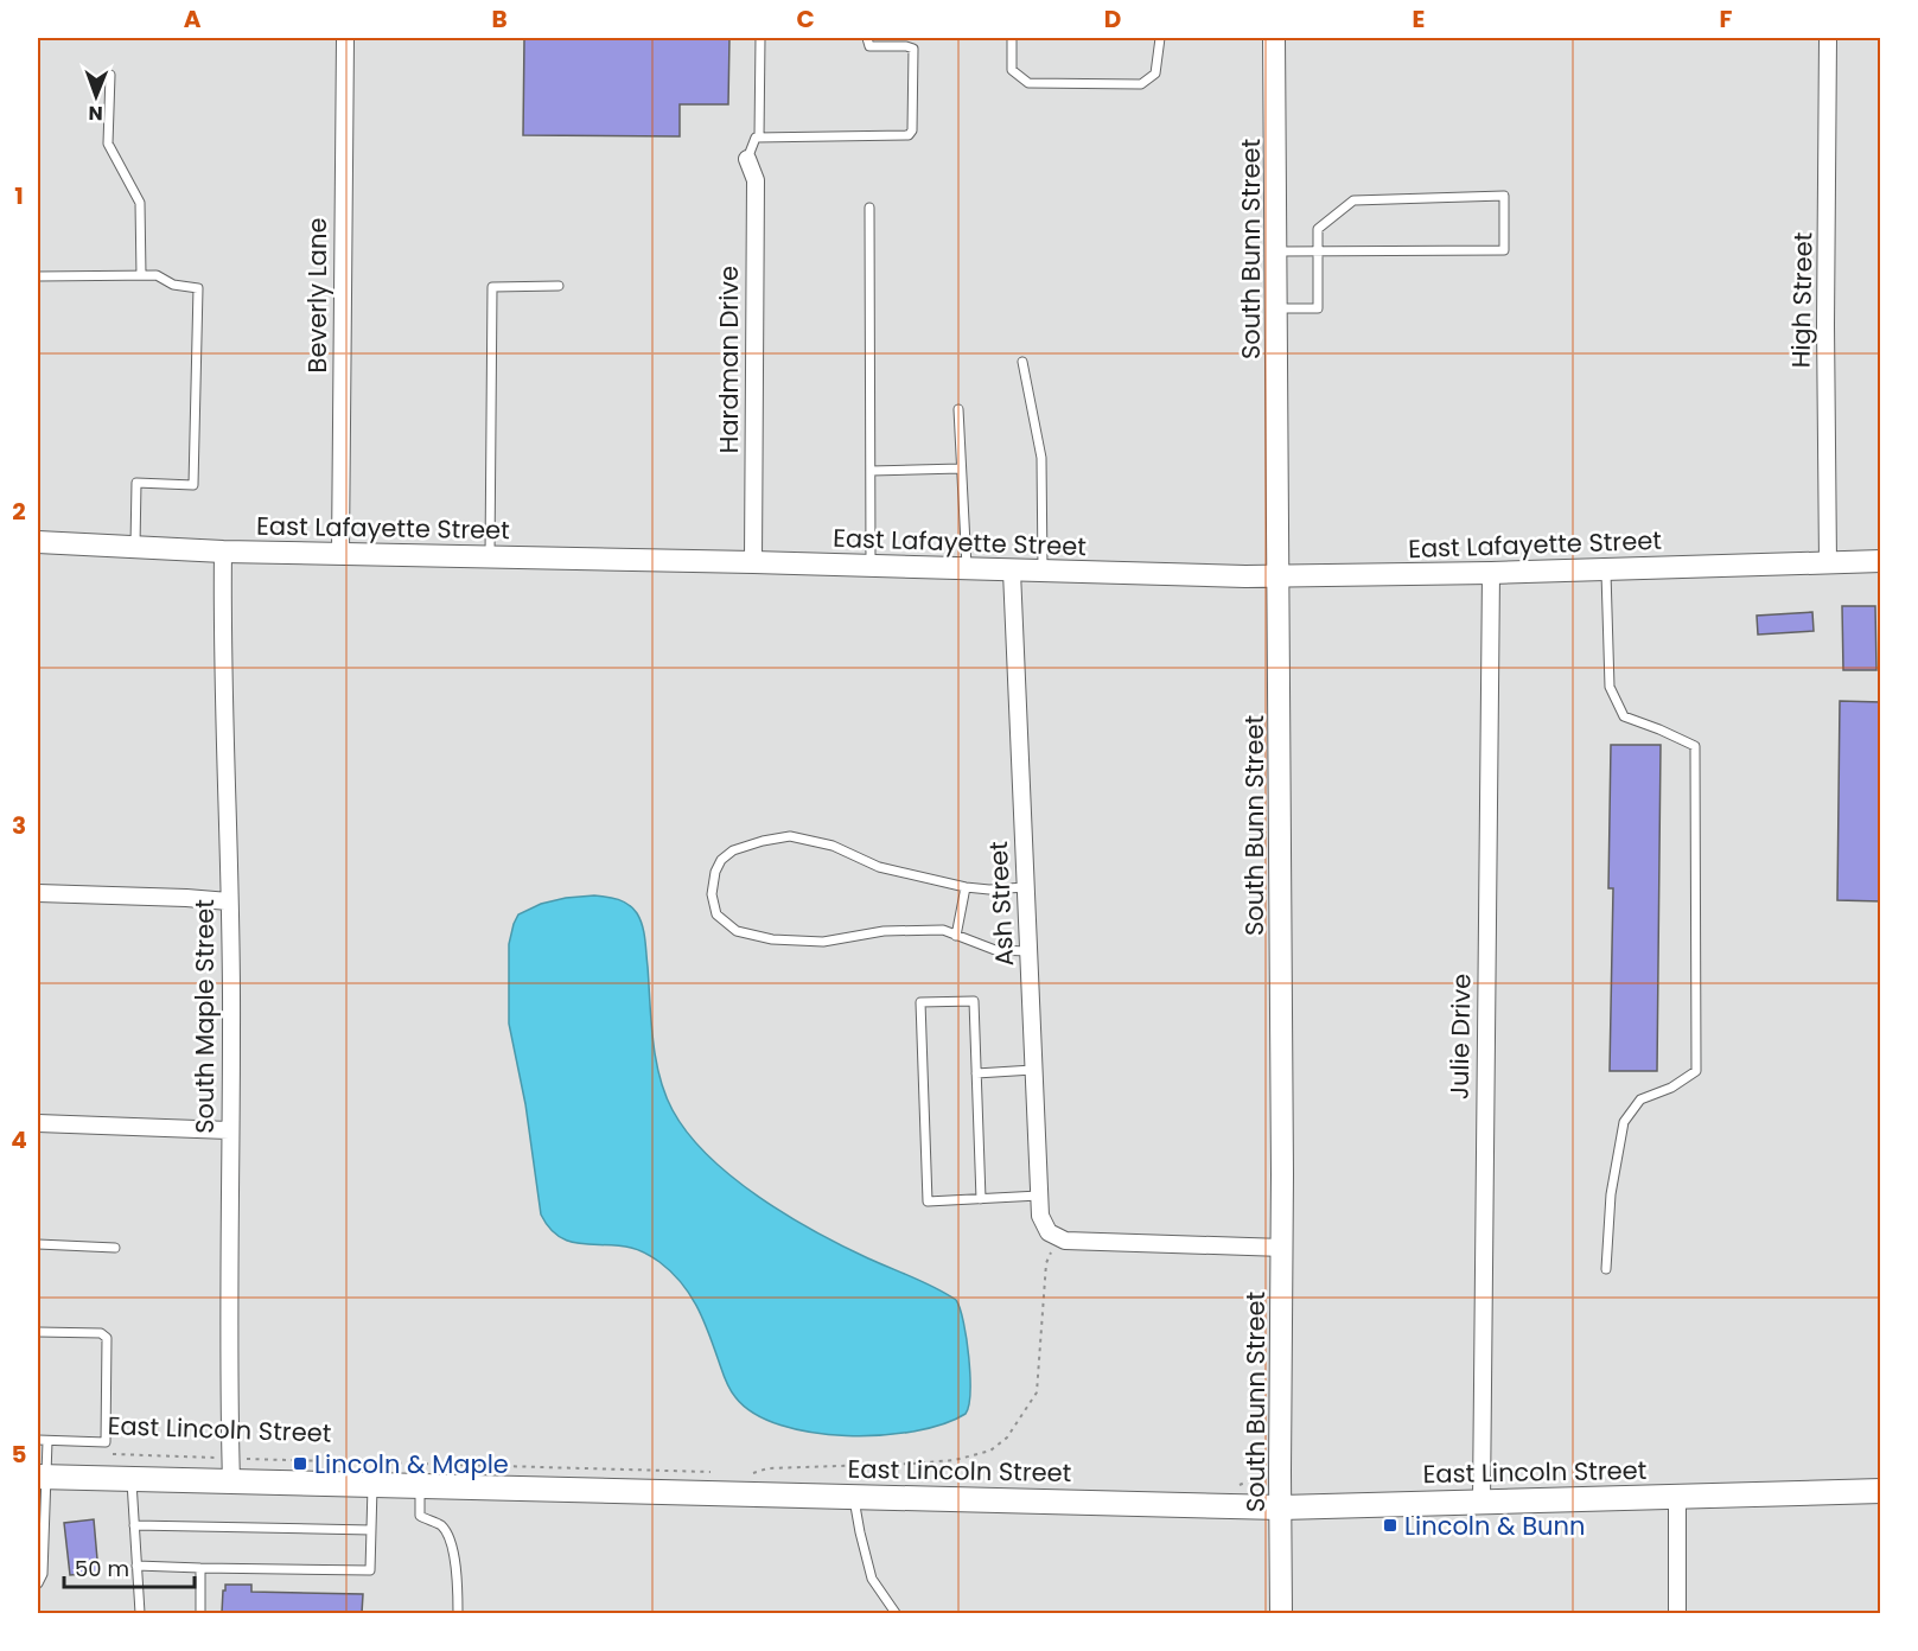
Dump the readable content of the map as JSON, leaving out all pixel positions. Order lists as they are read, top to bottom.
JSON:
{
  "streets": {
    "main road": ["East Lincoln Street"],
    "street": [
      "South Bunn Street",
      "Beverly Lane",
      "High Street",
      "Hardman Drive",
      "East Lafayette Street",
      "Ash Street",
      "South Maple Street",
      "Julie Drive"
    ]
  },
  "crossings": [
    ["South Bunn Street", "East Lafayette Street"],
    ["South Bunn Street", "East Lincoln Street"],
    ["Beverly Lane", "East Lafayette Street"],
    ["High Street", "East Lafayette Street"],
    ["Hardman Drive", "East Lafayette Street"],
    ["East Lafayette Street", "Ash Street"],
    ["East Lafayette Street", "South Maple Street"],
    ["East Lafayette Street", "Julie Drive"],
    ["South Maple Street", "East Lincoln Street"],
    ["Julie Drive", "East Lincoln Street"]
  ],
  "places": {
    "transit": ["Lincoln & Maple", "Lincoln & Bunn"]
  },
  "scale_bar": "50 m",
  "north": "bottom",
  "grid": {
    "columns": [
      "A",
      "B",
      "C",
      "D",
      "E",
      "F"
    ],
    "rows": [
      "1",
      "2",
      "3",
      "4",
      "5"
    ]
  }
}
